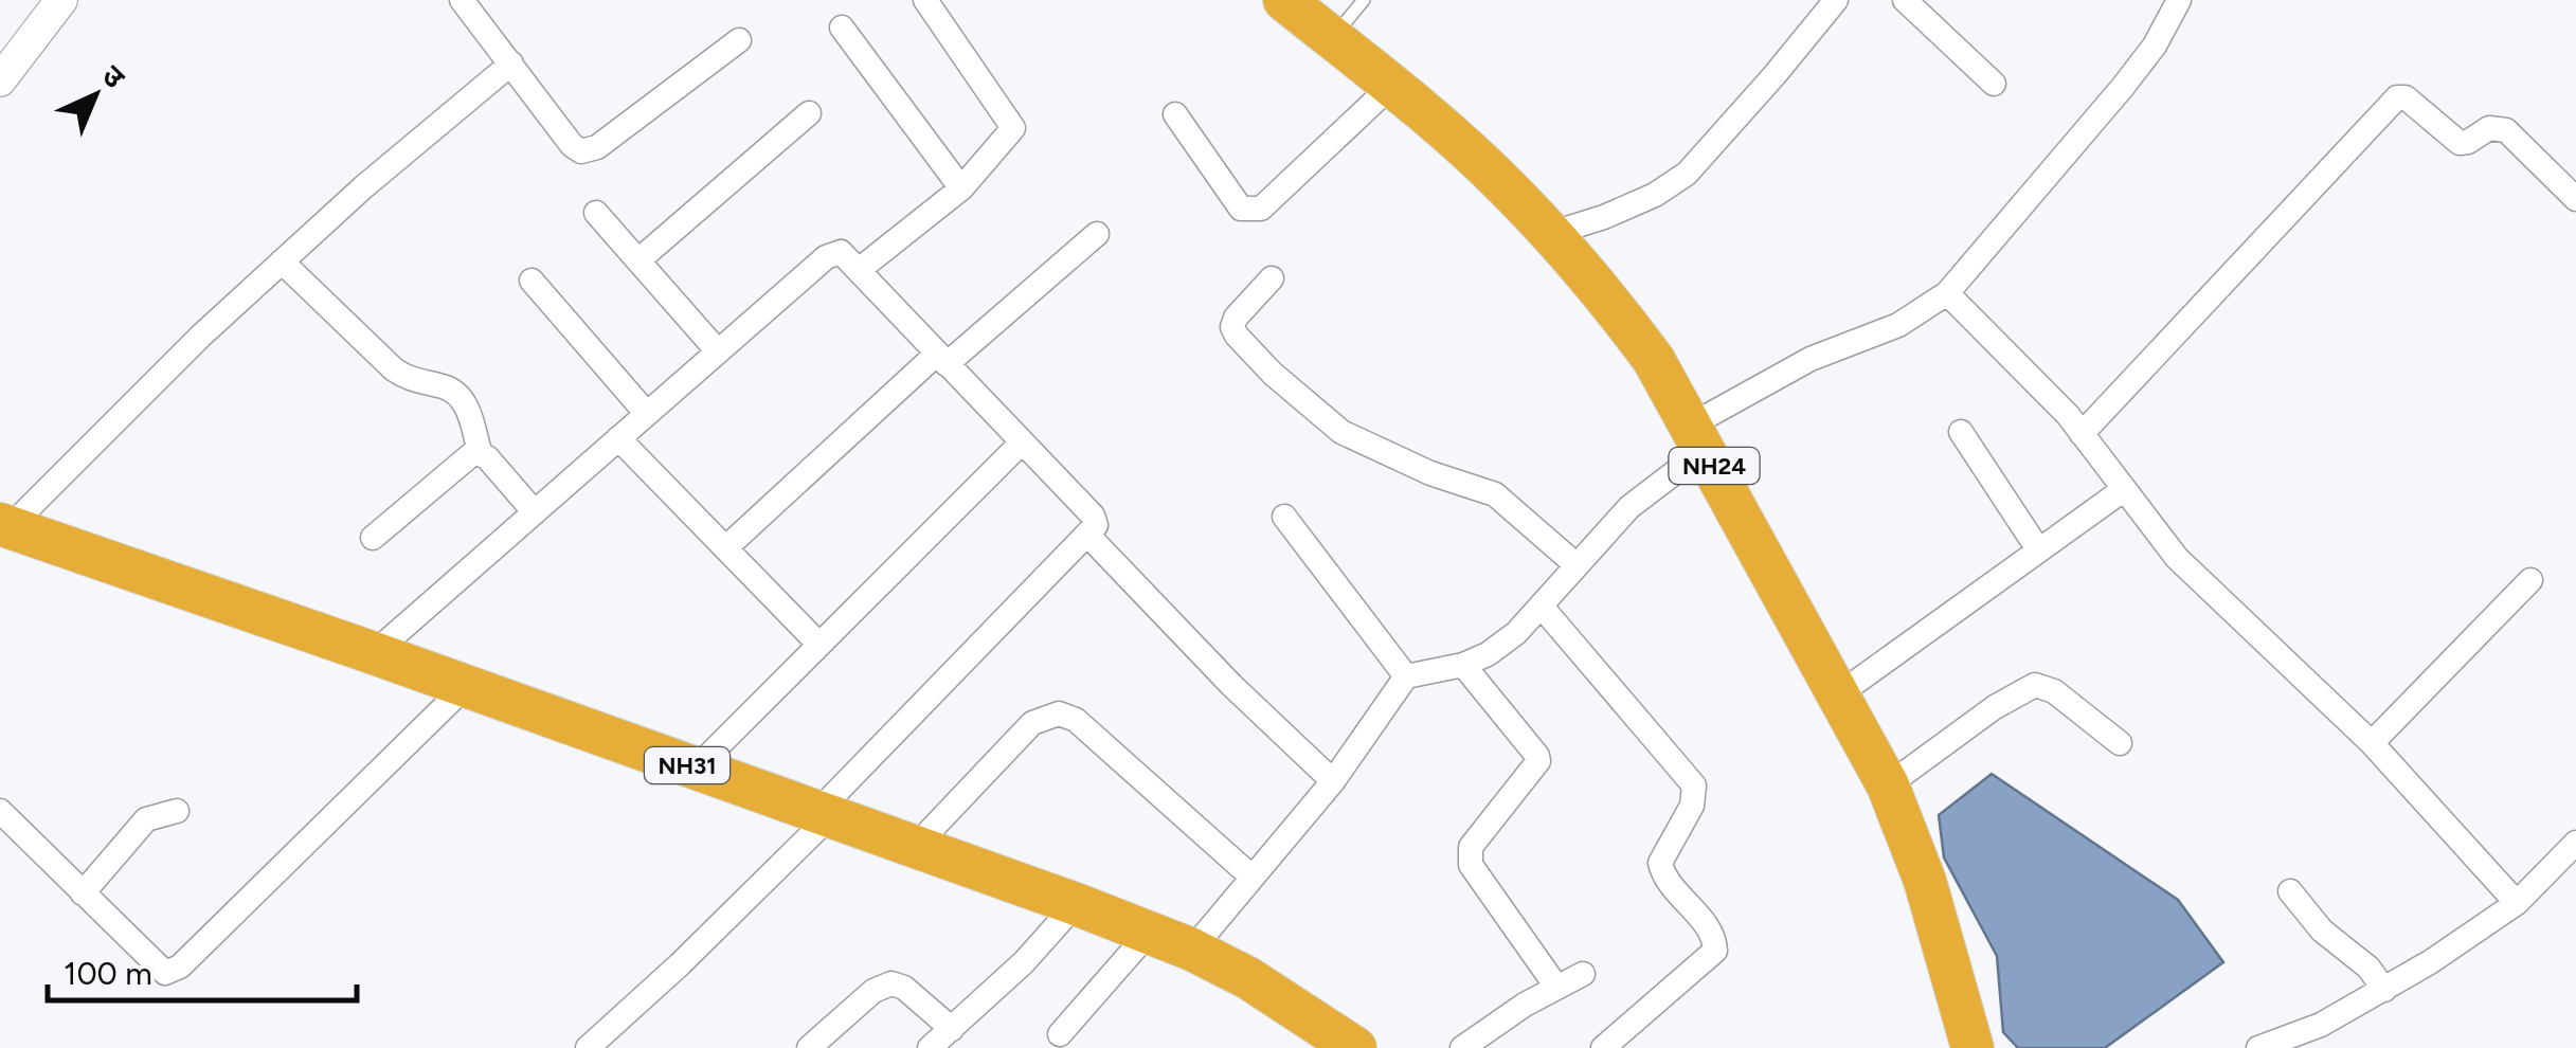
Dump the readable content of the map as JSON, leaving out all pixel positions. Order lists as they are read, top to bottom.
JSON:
{
  "streets": {
    "highway": ["NH24", "NH31"]
  },
  "scale_bar": "100 m",
  "north": "top right"
}
